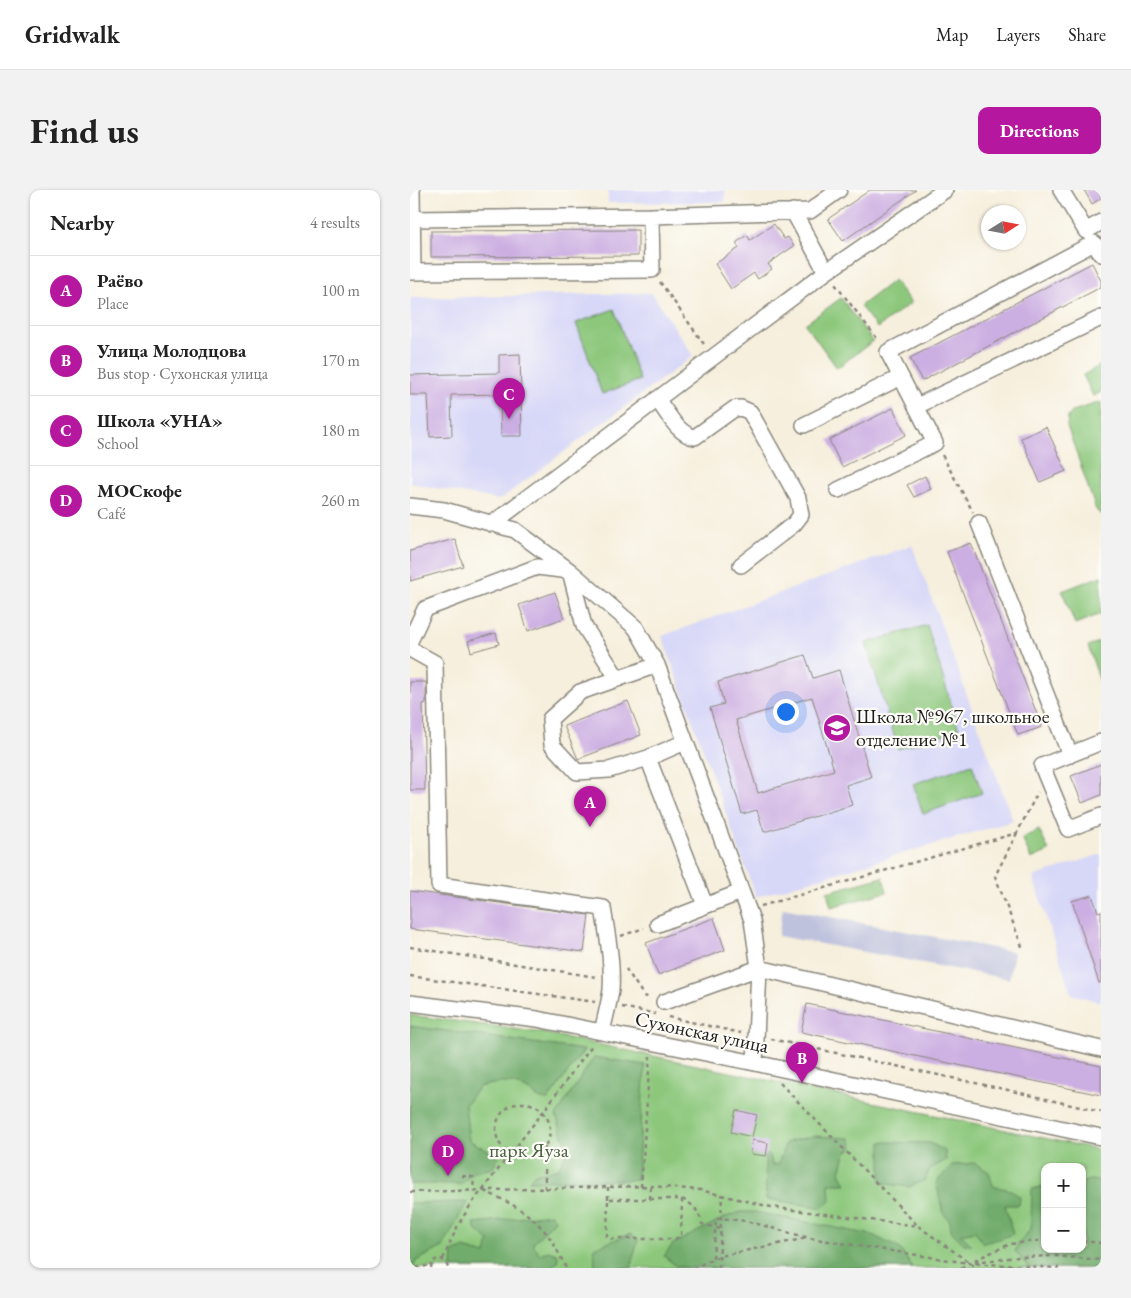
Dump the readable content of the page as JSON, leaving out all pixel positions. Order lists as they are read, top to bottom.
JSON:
{
  "streets": {
    "street": ["Сухонская улица"]
  },
  "parks": ["парк Яуза"],
  "places": {
    "school or university": ["Школа №967, школьное отделение №1"]
  },
  "north": "right",
  "page": {
    "header": "Gridwalk",
    "nav": ["Map", "Layers", "Share"],
    "buttons": "Directions",
    "title": "Find us",
    "heading": ["Nearby", "4 results"],
    "list": [
      {
        "mark": "A",
        "name": "Раёво",
        "note": "Place",
        "value": "100 m"
      },
      {
        "mark": "B",
        "name": "Улица Молодцова",
        "note": "Bus stop · Сухонская улица",
        "value": "170 m"
      },
      {
        "mark": "C",
        "name": "Школа «УНА»",
        "note": "School",
        "value": "180 m"
      },
      {
        "mark": "D",
        "name": "МОСкофе",
        "note": "Café",
        "value": "260 m"
      }
    ],
    "pins": [
      "C",
      "A",
      "B",
      "D"
    ],
    "map_buttons": ["+", "−"]
  }
}
